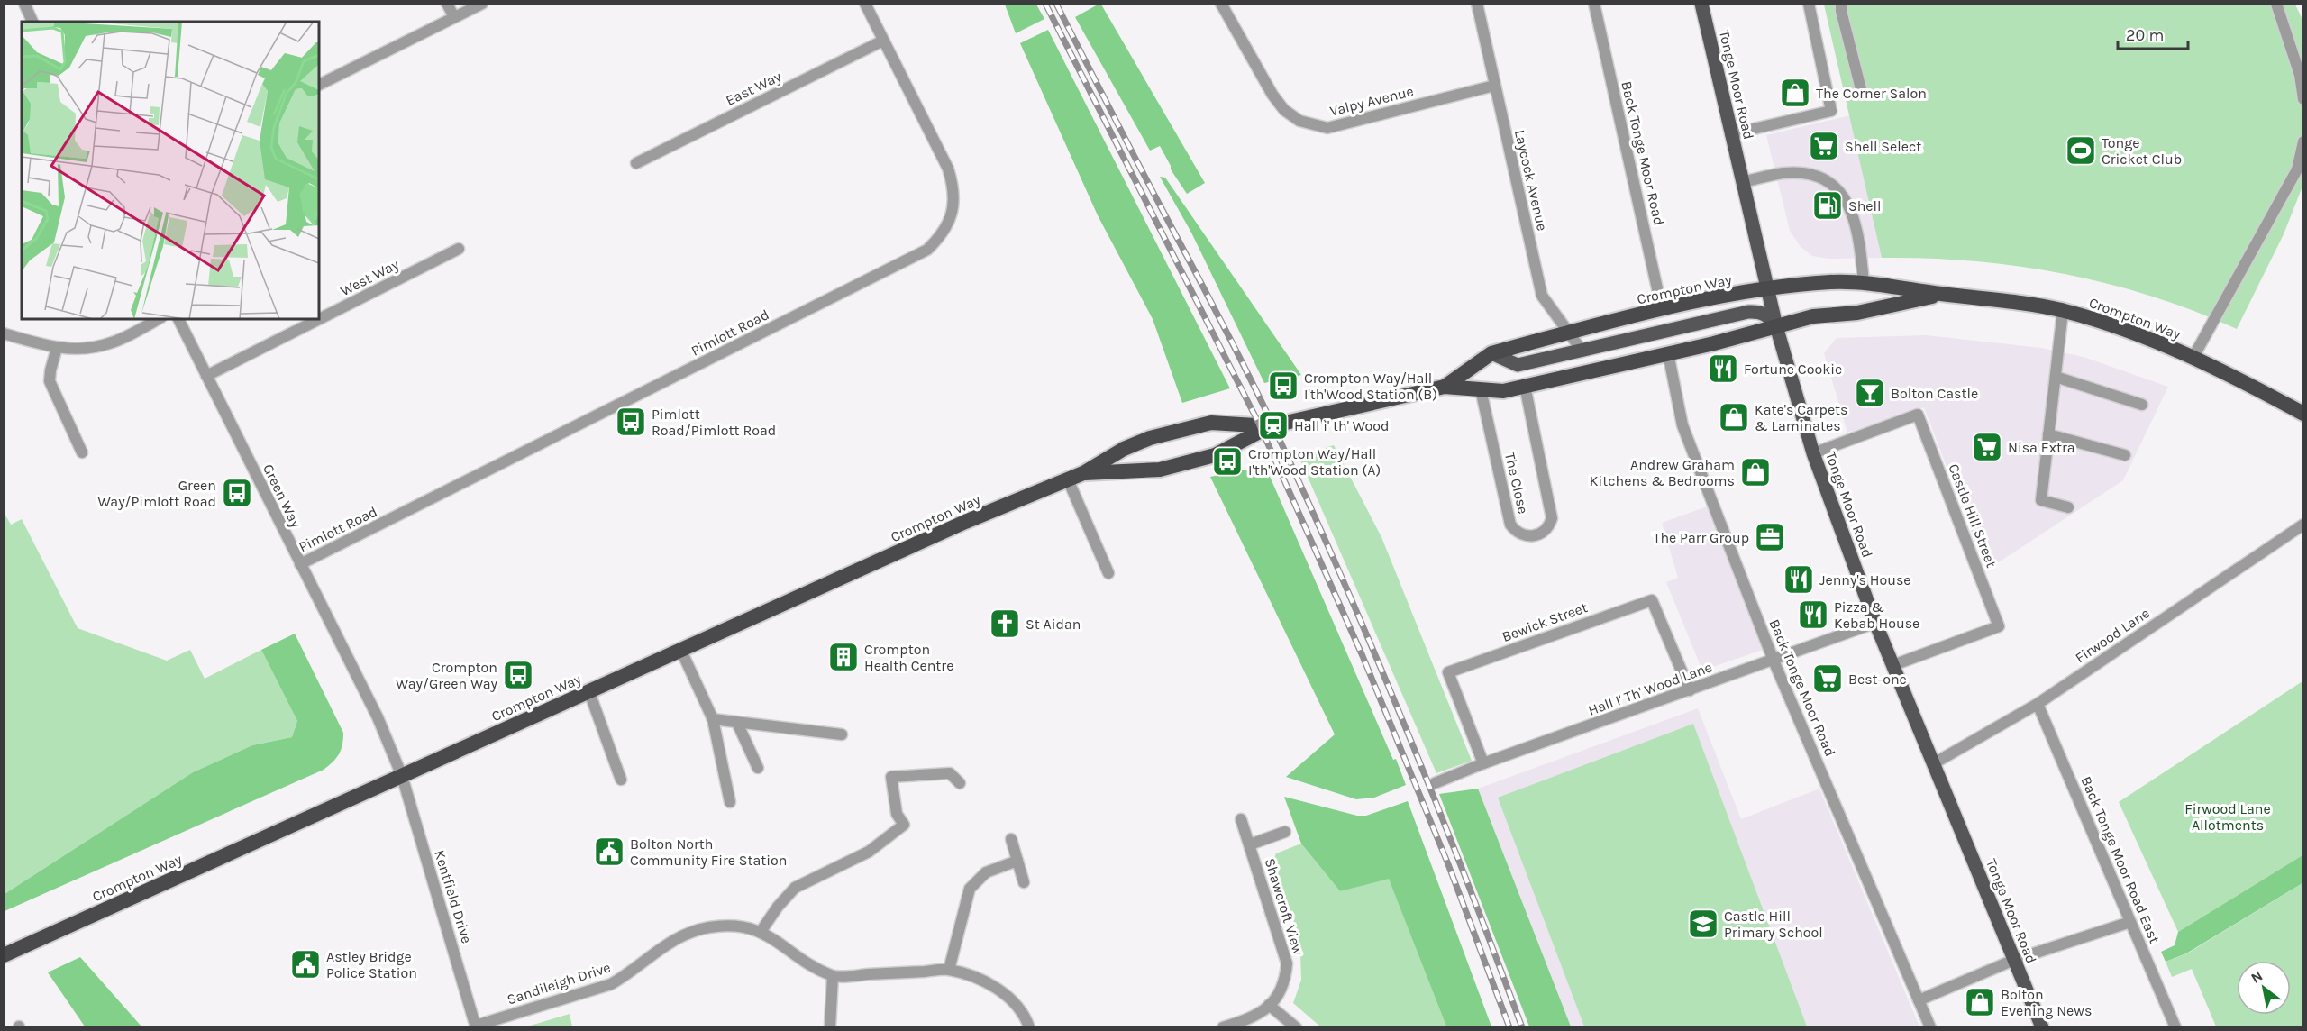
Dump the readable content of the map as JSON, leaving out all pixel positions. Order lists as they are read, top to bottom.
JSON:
{
  "streets": {
    "highway": ["Crompton Way"],
    "main road": ["Tonge Moor Road"],
    "street": [
      "East Way",
      "Valpy Avenue",
      "Back Tonge Moor Road",
      "Laycock Avenue",
      "West Way",
      "Pimlott Road",
      "The Close",
      "Green Way",
      "Castle Hill Street",
      "Bewick Street",
      "Firwood Lane",
      "Hall I' Th' Wood Lane",
      "Back Tonge Moor Road East",
      "Kentfield Drive",
      "Shawcroft View",
      "Sandileigh Drive"
    ]
  },
  "crossings": [
    ["Tonge Moor Road", "Crompton Way"],
    ["Tonge Moor Road", "Castle Hill Street"],
    ["Tonge Moor Road", "Firwood Lane"],
    ["Tonge Moor Road", "Hall I' Th' Wood Lane"],
    ["East Way", "Pimlott Road"],
    ["Valpy Avenue", "Laycock Avenue"],
    ["Back Tonge Moor Road", "Crompton Way"],
    ["Back Tonge Moor Road", "Hall I' Th' Wood Lane"],
    ["Laycock Avenue", "Crompton Way"],
    ["West Way", "Green Way"],
    ["Crompton Way", "The Close"],
    ["Crompton Way", "Green Way"],
    ["Crompton Way", "Kentfield Drive"],
    ["Pimlott Road", "Green Way"],
    ["Green Way", "Kentfield Drive"],
    ["Bewick Street", "Hall I' Th' Wood Lane"],
    ["Firwood Lane", "Back Tonge Moor Road East"],
    ["Kentfield Drive", "Sandileigh Drive"]
  ],
  "parks": ["Firwood Lane Allotments"],
  "places": {
    "shop": [
      "The Corner Salon",
      "Kate's Carpets & Laminates",
      "Andrew Graham Kitchens & Bedrooms",
      "Bolton Evening News"
    ],
    "supermarket": ["Shell Select", "Nisa Extra", "Best-one"],
    "sports": ["Tonge Cricket Club"],
    "fuel station": ["Shell"],
    "restaurant": ["Fortune Cookie", "Jenny's House", "Pizza & Kebab House"],
    "bus stop": [
      "Crompton Way/Hall I'th'Wood Station (B)",
      "Pimlott Road/Pimlott Road",
      "Crompton Way/Hall I'th'Wood Station (A)",
      "Green Way/Pimlott Road",
      "Crompton Way/Green Way"
    ],
    "bar": ["Bolton Castle"],
    "station": ["Hall i' th' Wood"],
    "office": ["The Parr Group"],
    "church": ["St Aidan"],
    "building": ["Crompton Health Centre"],
    "public building": ["Bolton North Community Fire Station", "Astley Bridge Police Station"],
    "school or university": ["Castle Hill Primary School"]
  },
  "scale_bar": "20 m",
  "north": "top left"
}
